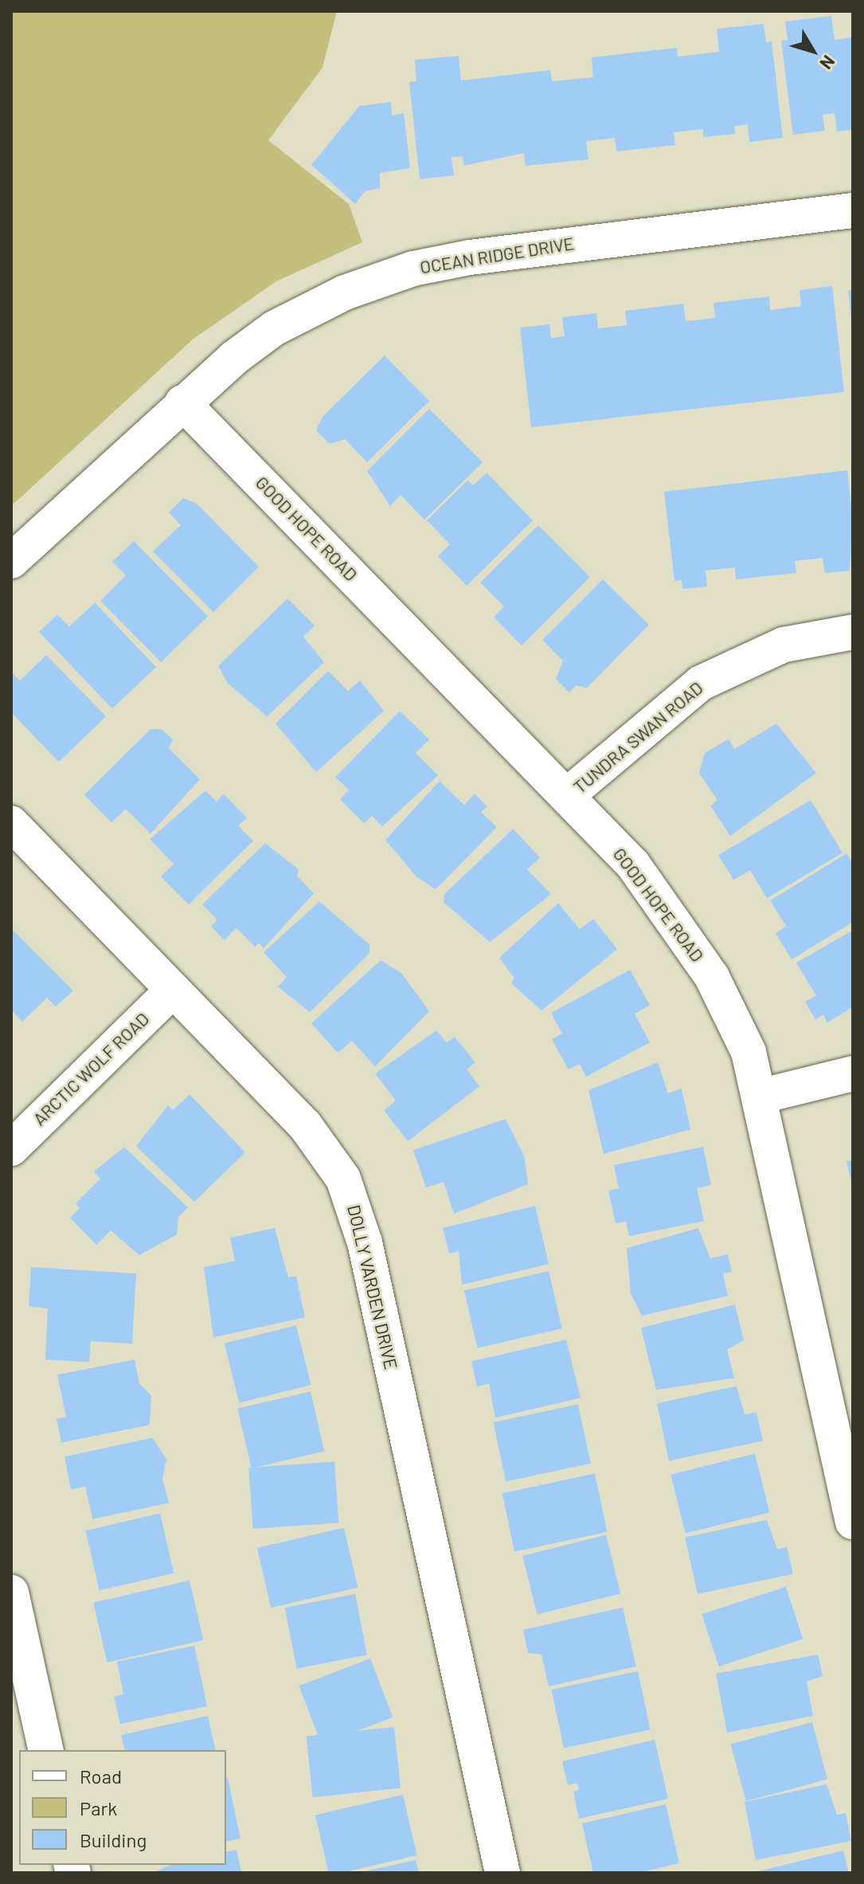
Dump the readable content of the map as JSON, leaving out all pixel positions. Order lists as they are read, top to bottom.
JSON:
{
  "streets": {
    "street": [
      "OCEAN RIDGE DRIVE",
      "GOOD HOPE ROAD",
      "TUNDRA SWAN ROAD",
      "ARCTIC WOLF ROAD",
      "DOLLY VARDEN DRIVE"
    ]
  },
  "crossings": [
    ["OCEAN RIDGE DRIVE", "GOOD HOPE ROAD"],
    ["GOOD HOPE ROAD", "TUNDRA SWAN ROAD"],
    ["ARCTIC WOLF ROAD", "DOLLY VARDEN DRIVE"]
  ],
  "legend": ["Road", "Park", "Building"],
  "north": "bottom right"
}
